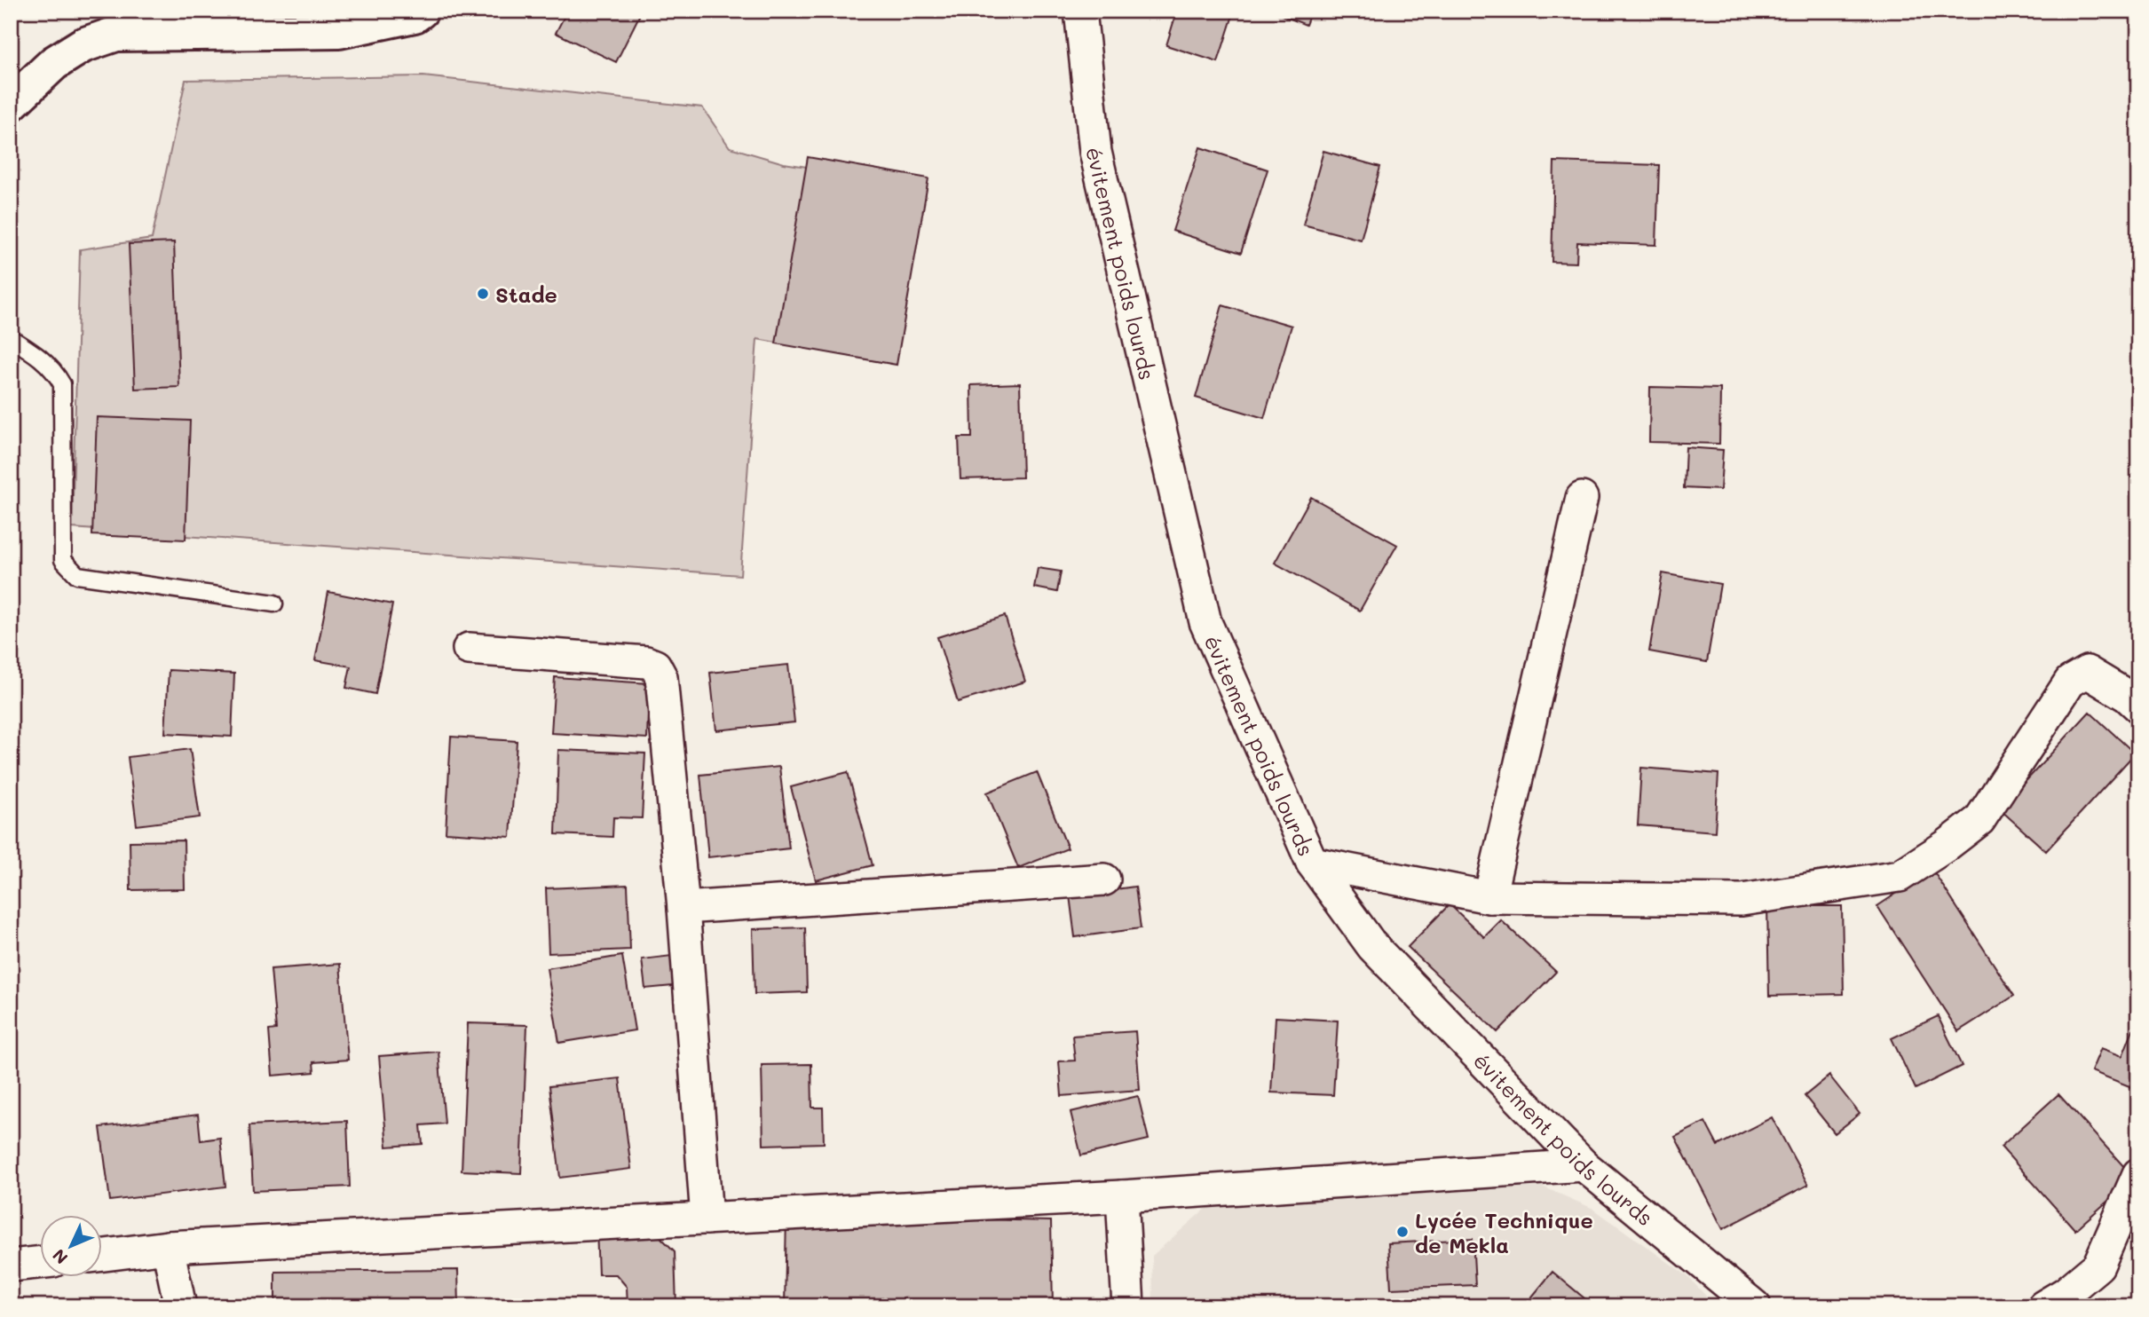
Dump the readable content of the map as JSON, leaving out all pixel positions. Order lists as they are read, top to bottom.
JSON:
{
  "streets": {
    "street": ["évitement poids lourds"]
  },
  "places": ["Stade", "Lycée Technique de Mekla"],
  "north": "bottom left"
}
